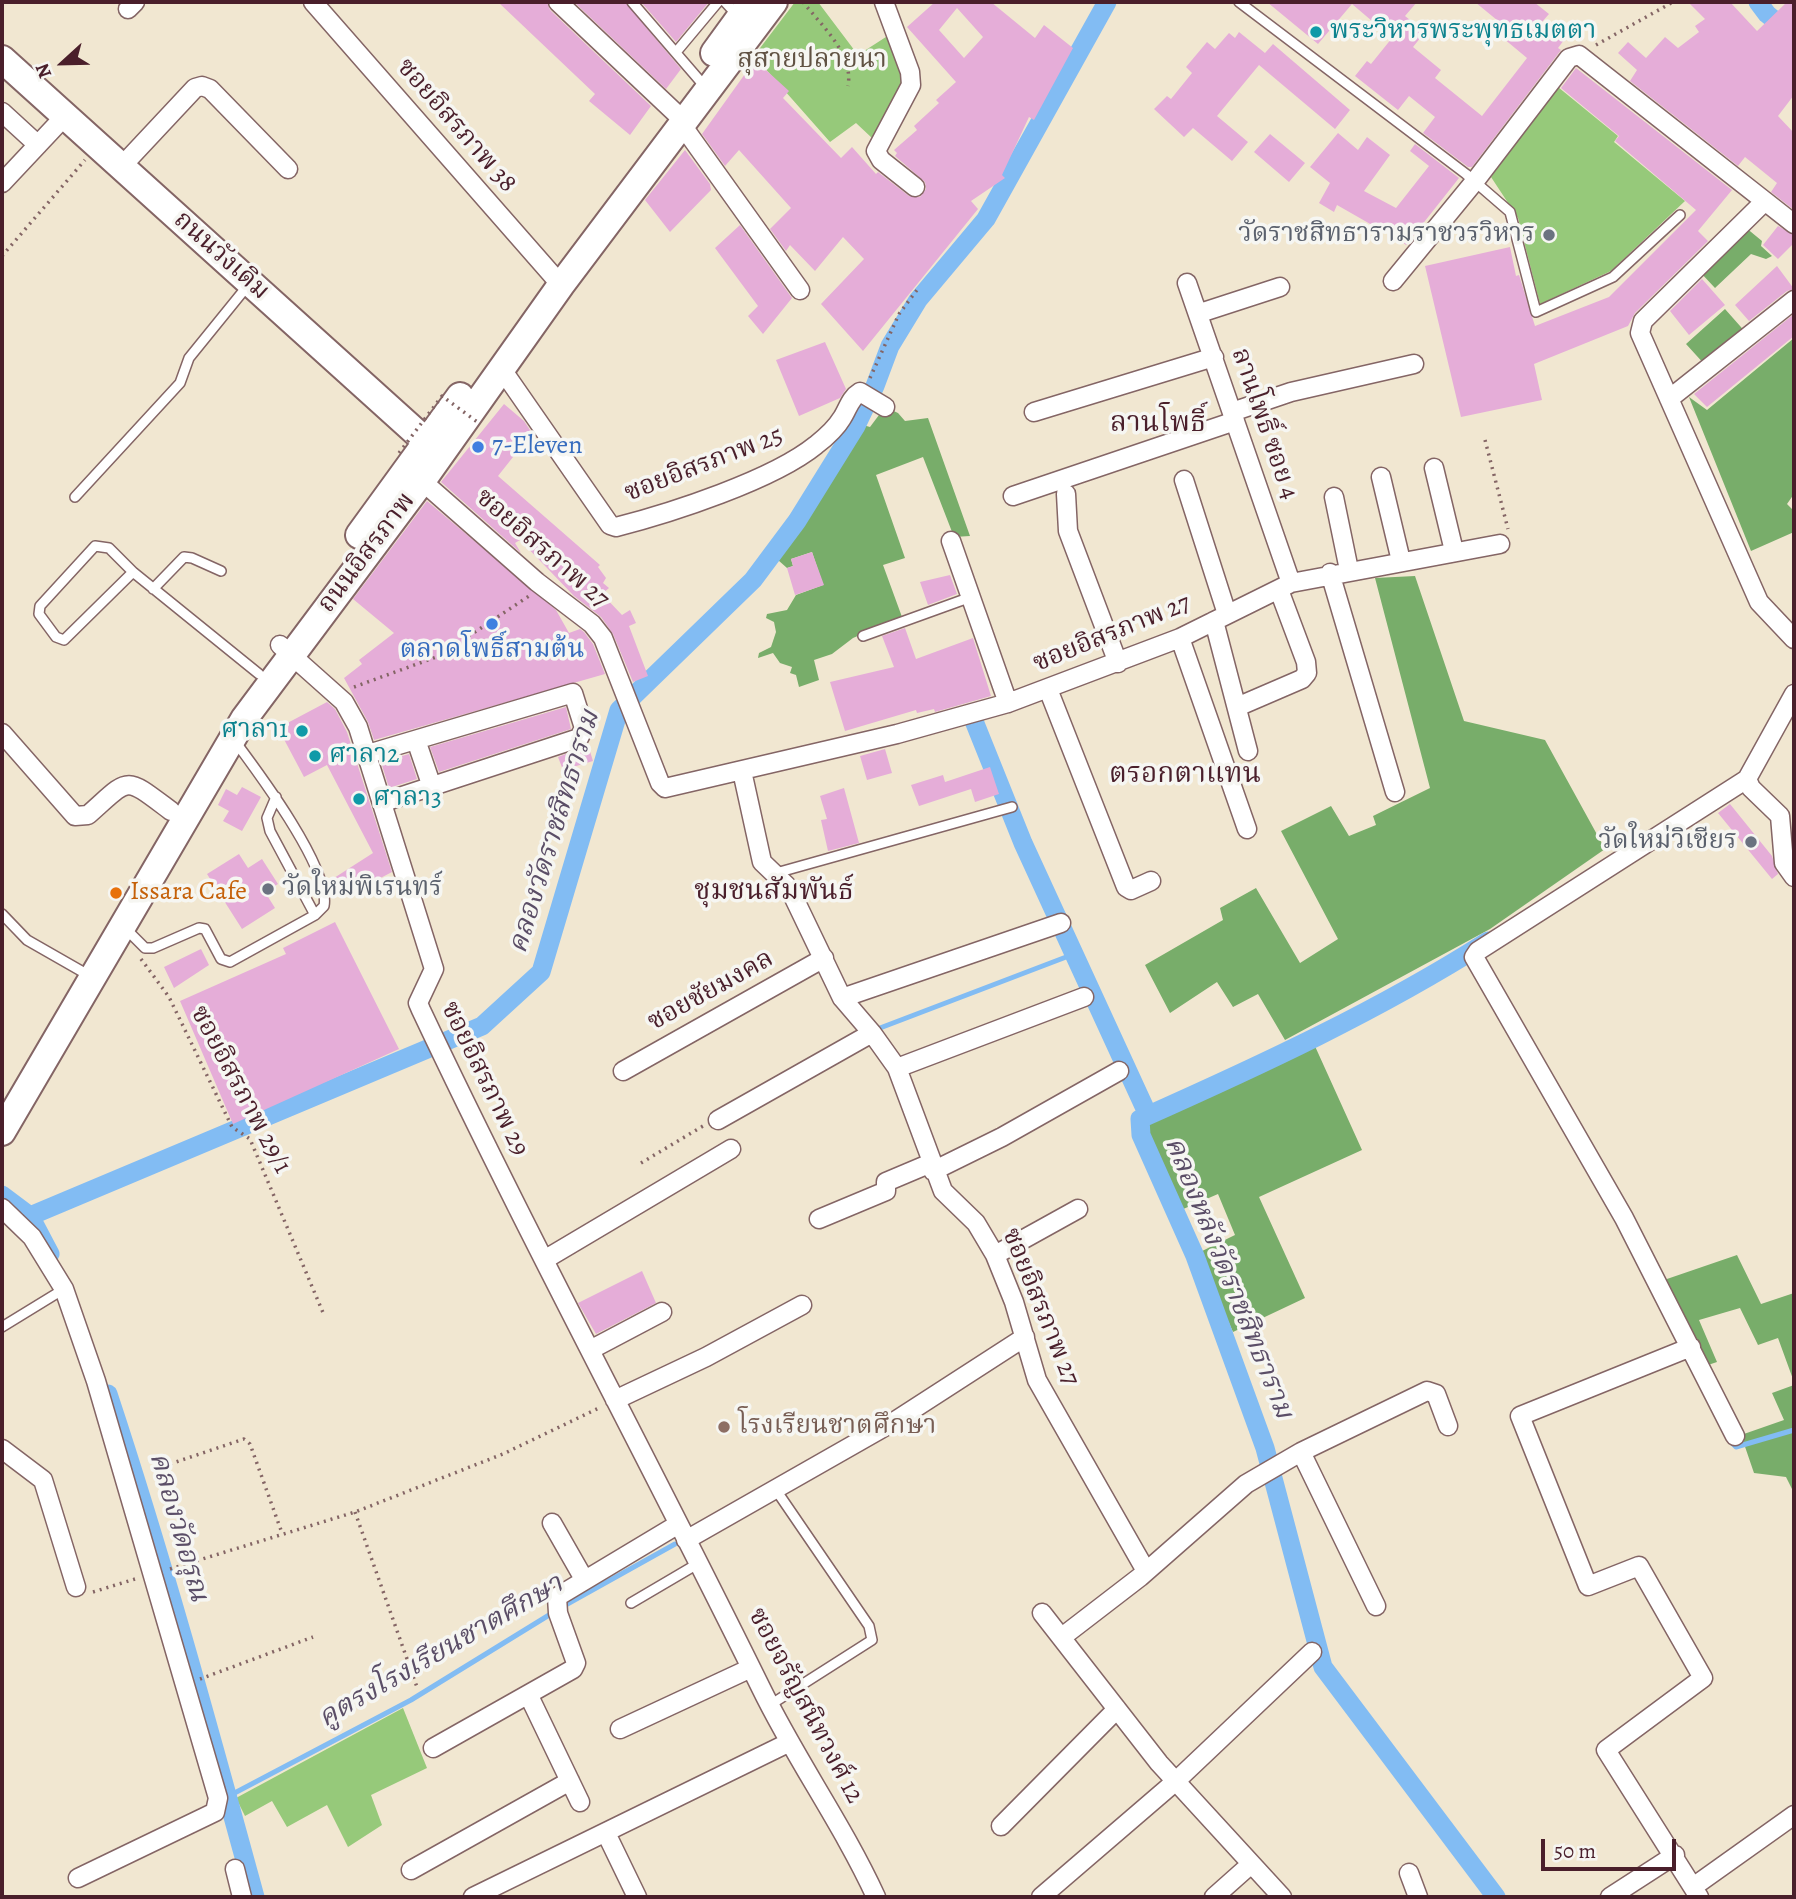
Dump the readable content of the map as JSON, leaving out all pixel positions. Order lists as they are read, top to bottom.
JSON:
{
  "streets": {
    "main road": ["ถนนวังเดิม", "ถนนอิสรภาพ"],
    "street": [
      "ซอยอิสรภาพ 38",
      "ลานโพธิ์ ซอย 4",
      "ซอยอิสรภาพ 25",
      "ซอยอิสรภาพ 27",
      "ซอยชัยมงคล",
      "ซอยอิสรภาพ 29",
      "ซอยจรัญสนิทวงศ์ 12"
    ],
    "path": ["ซอยอิสรภาพ 29/1"]
  },
  "crossings": [
    ["ซอยอิสรภาพ 38", "ถนนอิสรภาพ"],
    ["ถนนวังเดิม", "ถนนอิสรภาพ"],
    ["ลานโพธิ์ ซอย 4", "ซอยอิสรภาพ 27"],
    ["ซอยอิสรภาพ 25", "ถนนอิสรภาพ"],
    ["ซอยอิสรภาพ 27", "ถนนอิสรภาพ"],
    ["ซอยอิสรภาพ 27", "ซอยชัยมงคล"],
    ["ถนนอิสรภาพ", "ซอยอิสรภาพ 29"],
    ["ถนนอิสรภาพ", "ซอยอิสรภาพ 29/1"],
    ["ซอยอิสรภาพ 29", "ซอยจรัญสนิทวงศ์ 12"]
  ],
  "districts": ["ลานโพธิ์", "ตรอกตาแทน", "ชุมชนสัมพันธ์"],
  "water": [
    "คลองวัดราชสิทธาราม",
    "คลองหลังวัดราชสิทธาราม",
    "คลองวัดอรุณ",
    "คูตรงโรงเรียนชาตศึกษา"
  ],
  "parks": ["สุสายปลายนา"],
  "places": [
    "พระวิหารพระพุทธเมตตา",
    "วัดราชสิทธารามราชวรวิหาร",
    "7-Eleven",
    "ตลาดโพธิ์สามต้น",
    "ศาลา1",
    "ศาลา2",
    "ศาลา3",
    "วัดใหม่วิเชียร",
    "วัดใหม่พิเรนทร์",
    "Issara Cafe",
    "โรงเรียนชาตศึกษา"
  ],
  "scale_bar": "50 m",
  "north": "left"
}
